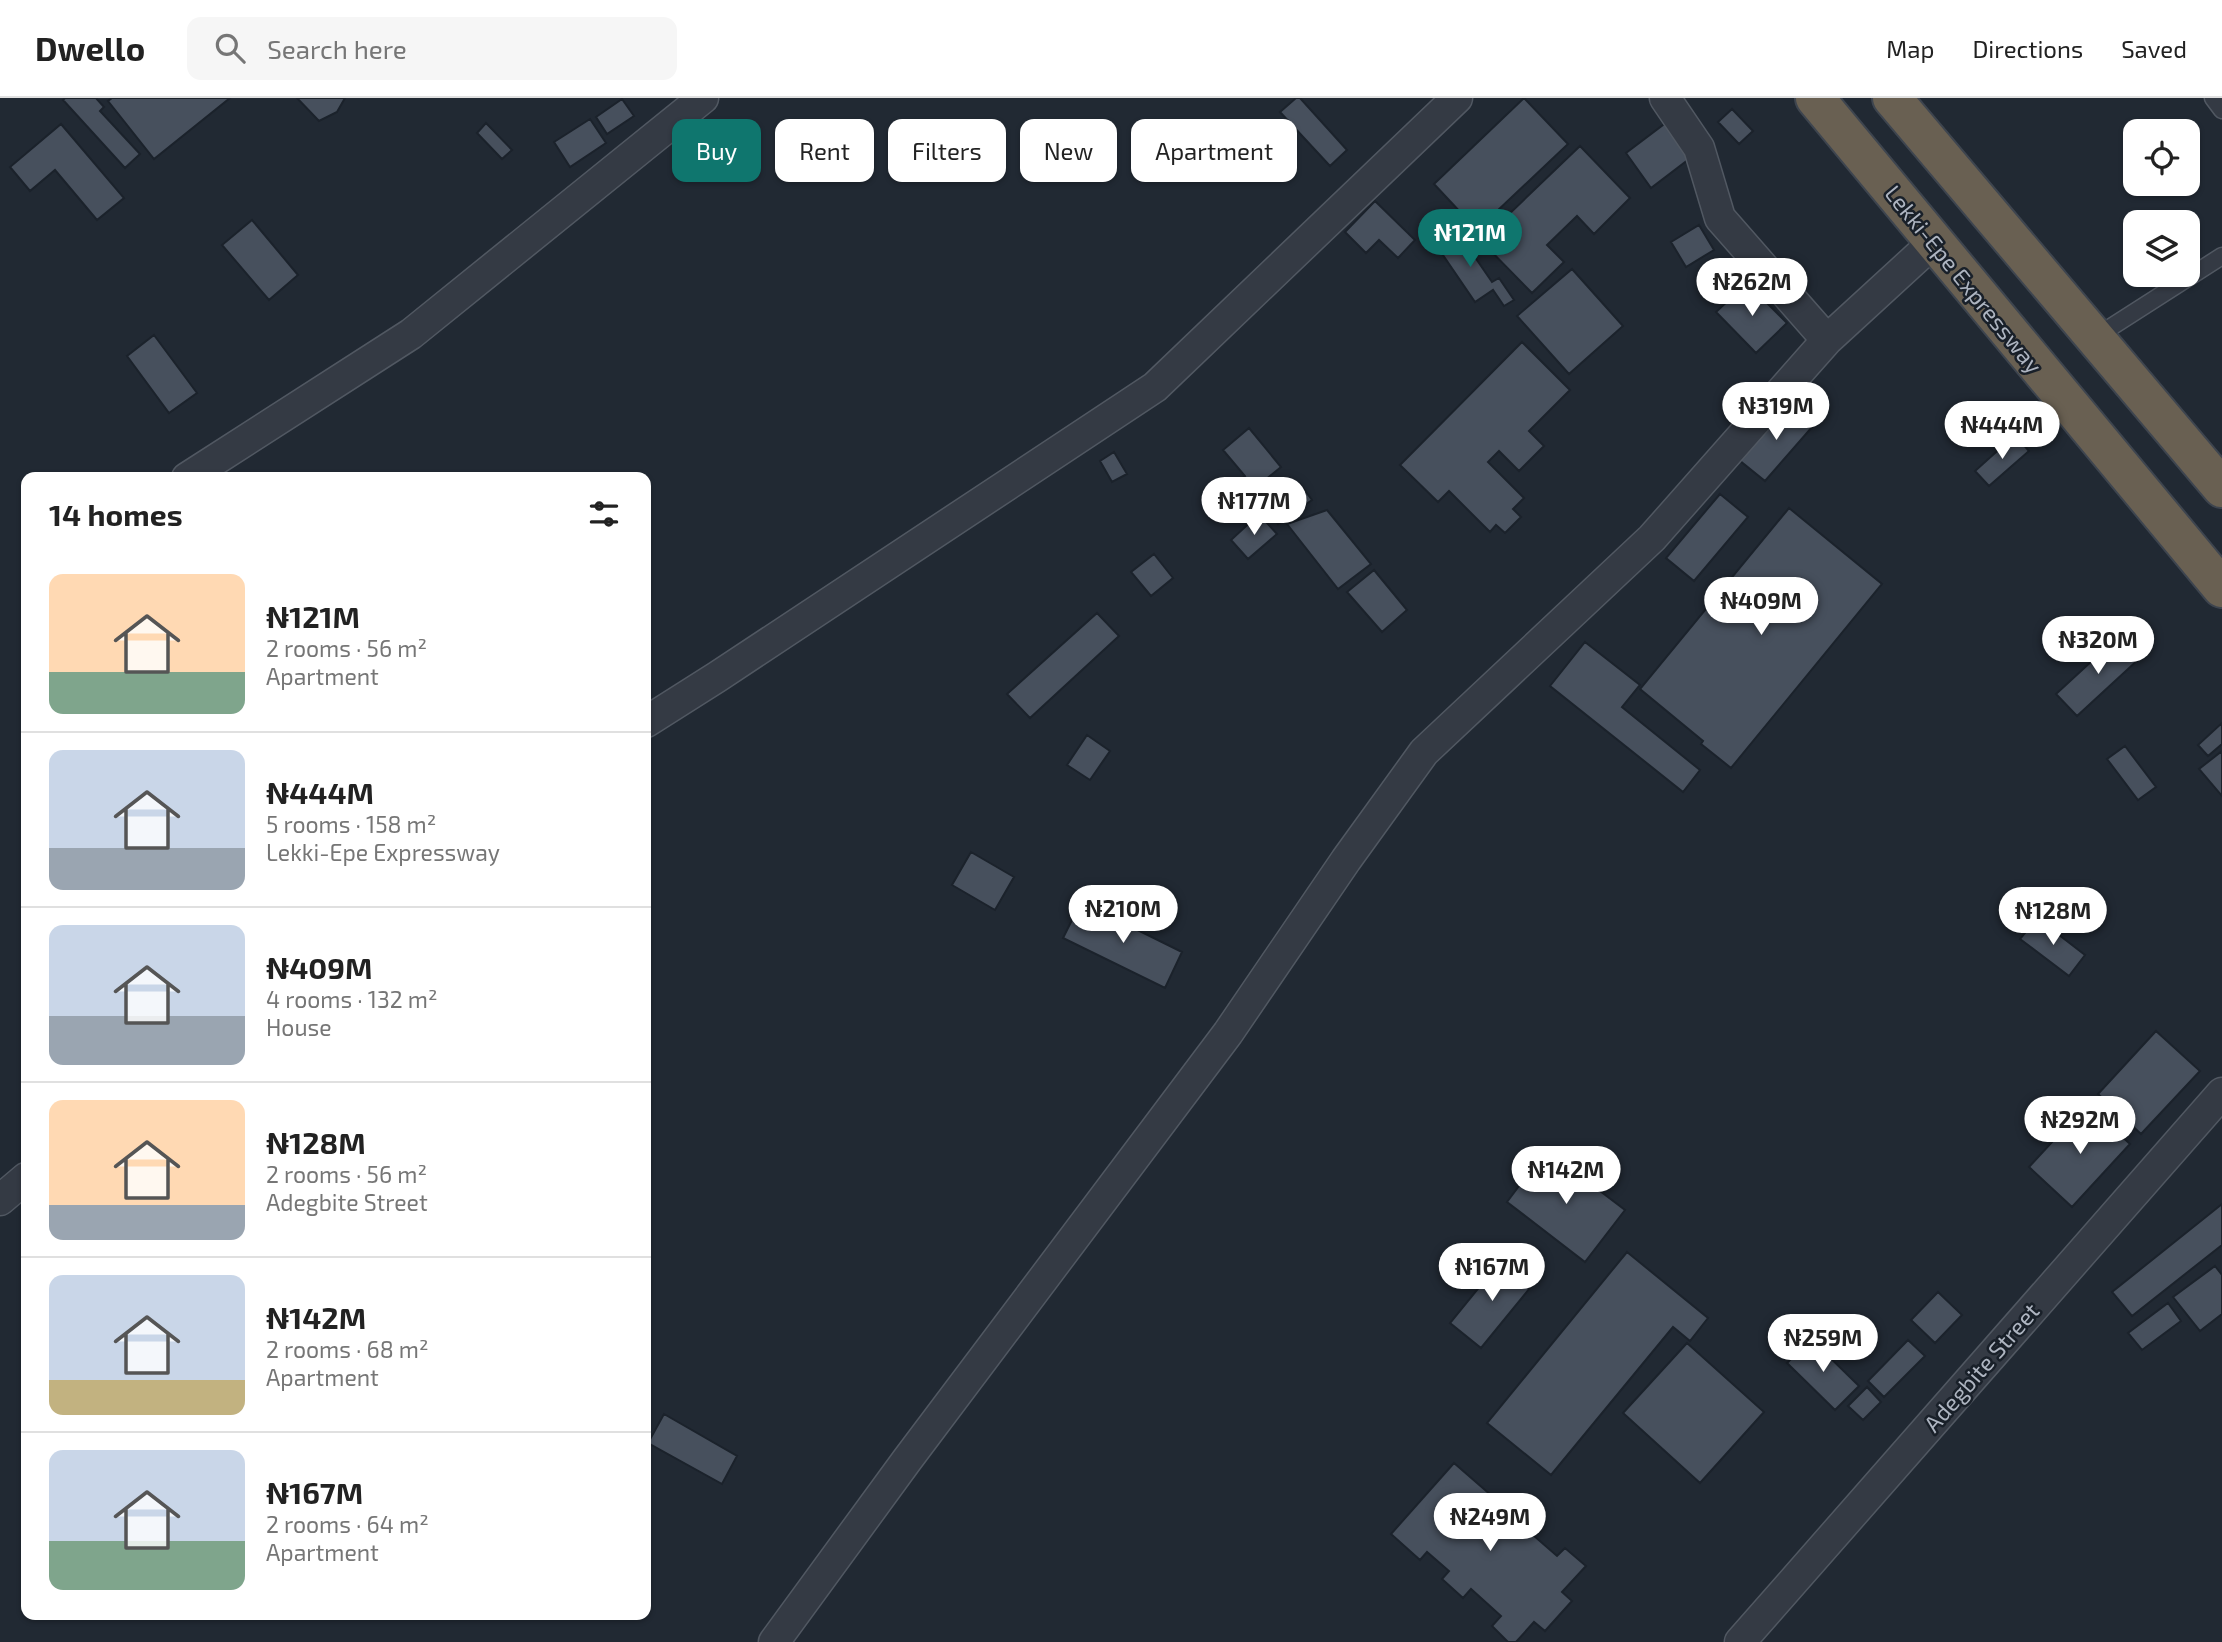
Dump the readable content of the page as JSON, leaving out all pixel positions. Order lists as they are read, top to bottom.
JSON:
{
  "streets": {
    "highway": ["Lekki-Epe Expressway"],
    "street": ["Adegbite Street"]
  },
  "page": {
    "header": "Dwello",
    "search": "Search here",
    "nav": ["Map", "Directions", "Saved"],
    "chip": [
      "Buy",
      "Rent",
      "Filters",
      "New",
      "Apartment"
    ],
    "price": [
      "₦121M",
      "₦262M",
      "₦319M",
      "₦444M",
      "₦177M",
      "₦409M",
      "₦320M",
      "₦210M",
      "₦128M",
      "₦292M",
      "₦142M",
      "₦167M",
      "₦259M",
      "₦249M"
    ],
    "heading": "14 homes",
    "list": [
      {
        "name": "₦121M",
        "note": "2 rooms · 56 m² · Apartment"
      },
      {
        "name": "₦444M",
        "note": "5 rooms · 158 m² · Lekki-Epe Expressway"
      },
      {
        "name": "₦409M",
        "note": "4 rooms · 132 m² · House"
      },
      {
        "name": "₦128M",
        "note": "2 rooms · 56 m² · Adegbite Street"
      },
      {
        "name": "₦142M",
        "note": "2 rooms · 68 m² · Apartment"
      },
      {
        "name": "₦167M",
        "note": "2 rooms · 64 m² · Apartment"
      }
    ]
  }
}
